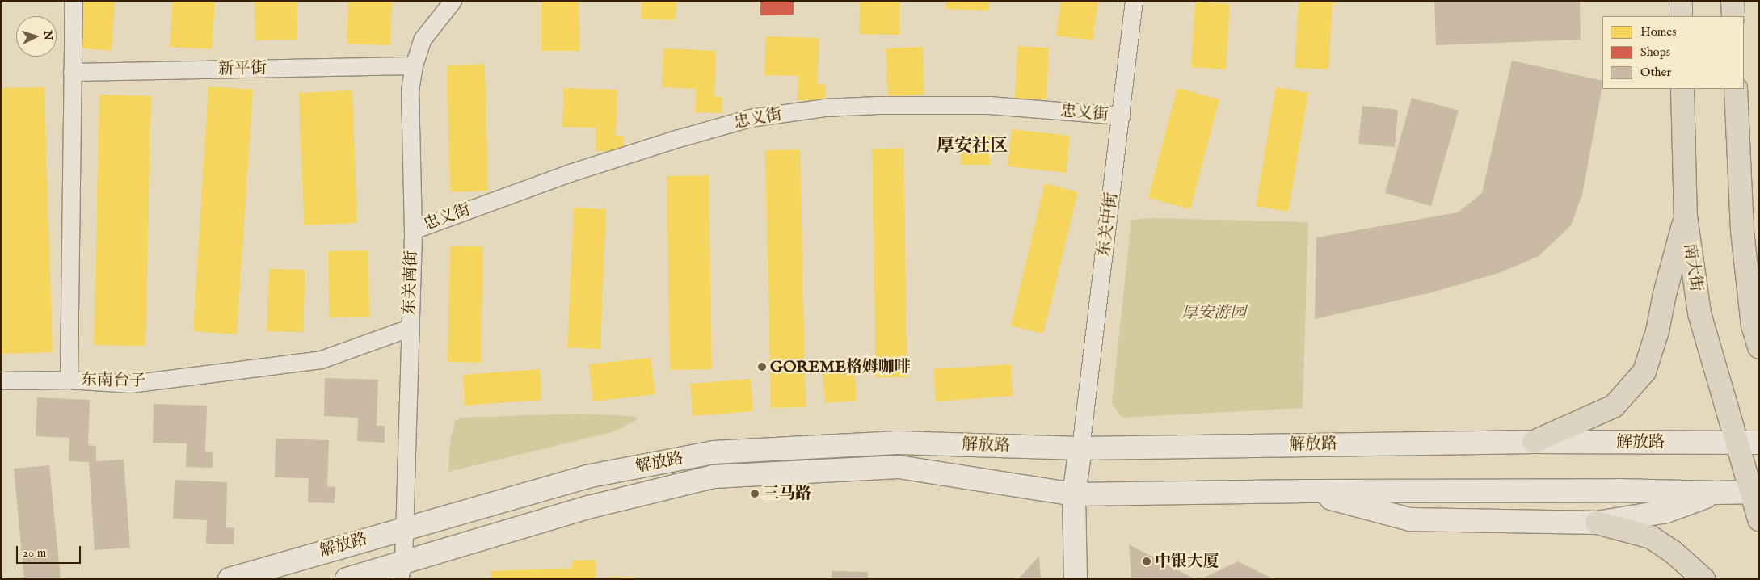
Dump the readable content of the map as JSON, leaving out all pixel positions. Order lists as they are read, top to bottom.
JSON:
{
  "streets": {
    "main road": ["南大街", "解放路"],
    "street": [
      "新平街",
      "忠义街",
      "东关中街",
      "东关南街",
      "东南台子"
    ]
  },
  "crossings": [
    ["新平街", "东关南街"],
    ["新平街", "东南台子"],
    ["忠义街", "东关中街"],
    ["忠义街", "东关南街"],
    ["东关中街", "解放路"],
    ["南大街", "解放路"],
    ["东关南街", "东南台子"],
    ["东关南街", "解放路"]
  ],
  "districts": ["厚安社区"],
  "parks": ["厚安游园"],
  "places": ["GOREME格姆咖啡", "三马路", "中银大厦"],
  "legend": ["Homes", "Shops", "Other"],
  "scale_bar": "20 m",
  "north": "right"
}
